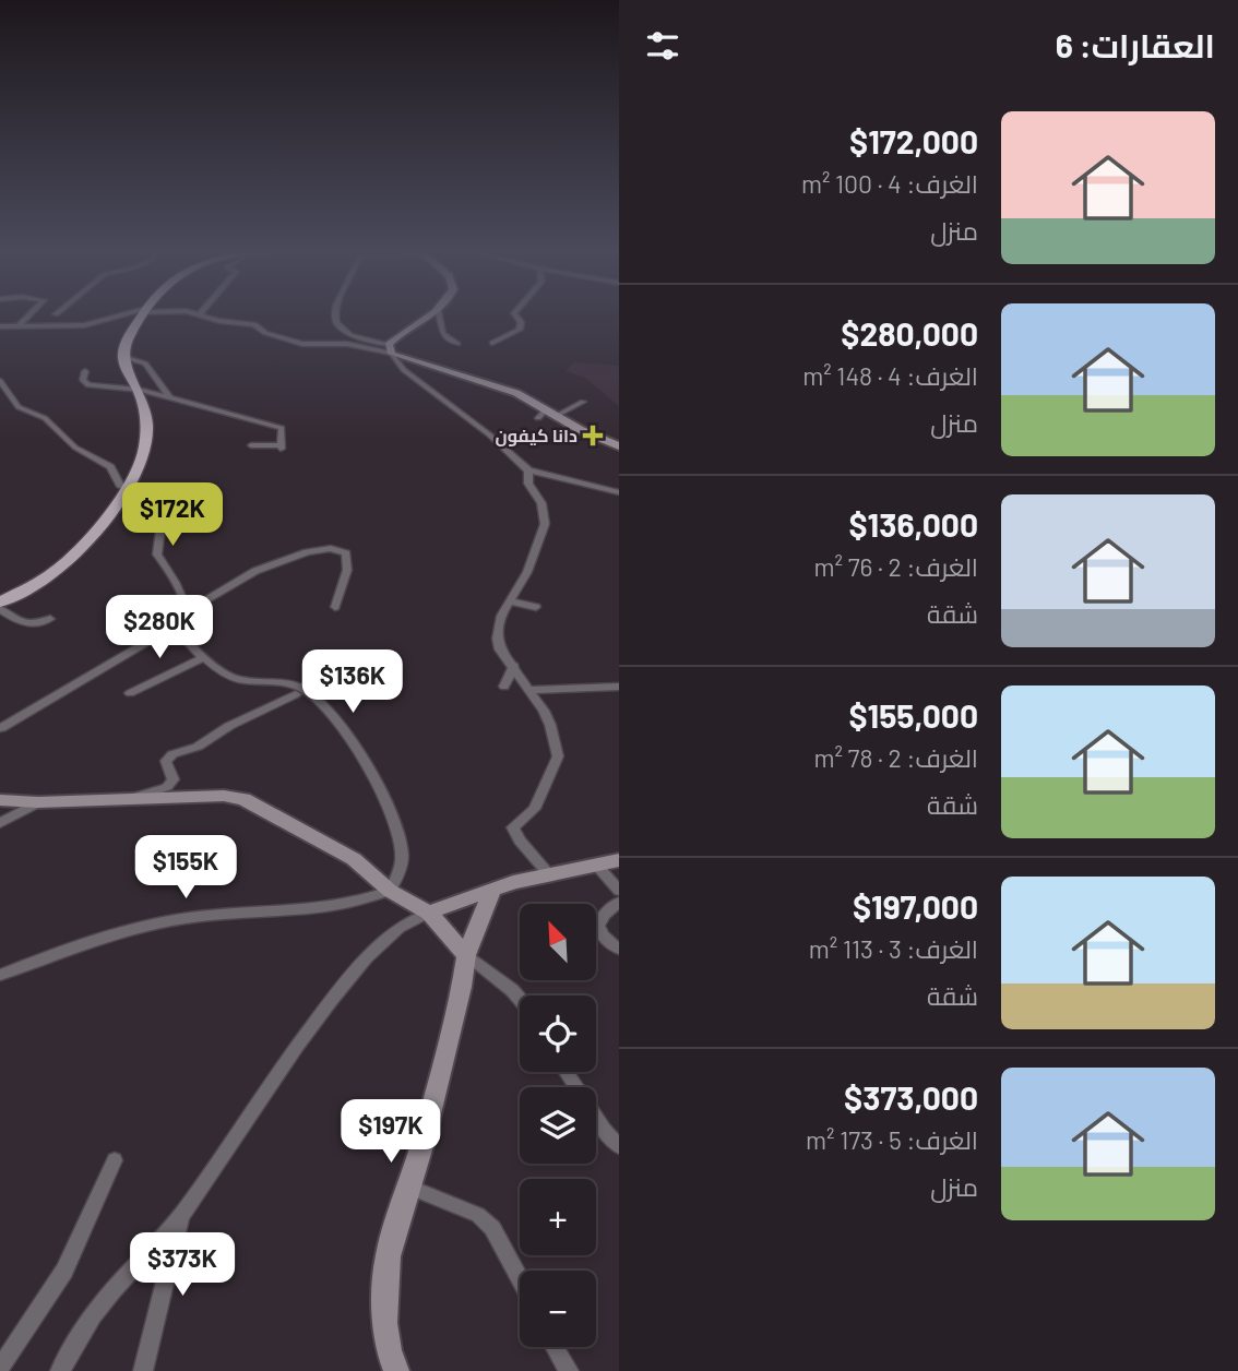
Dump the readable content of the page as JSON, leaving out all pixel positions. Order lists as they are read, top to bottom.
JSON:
{
  "places": {
    "health": ["دانا كيفون"]
  },
  "north": "top left",
  "page": {
    "heading": "العقارات: 6",
    "list": [
      {
        "name": "$172,000",
        "note": "الغرف: 4 · 100 m² · منزل"
      },
      {
        "name": "$280,000",
        "note": "الغرف: 4 · 148 m² · منزل"
      },
      {
        "name": "$136,000",
        "note": "الغرف: 2 · 76 m² · شقة"
      },
      {
        "name": "$155,000",
        "note": "الغرف: 2 · 78 m² · شقة"
      },
      {
        "name": "$197,000",
        "note": "الغرف: 3 · 113 m² · شقة"
      },
      {
        "name": "$373,000",
        "note": "الغرف: 5 · 173 m² · منزل"
      }
    ],
    "price": [
      "$172K",
      "$280K",
      "$136K",
      "$155K",
      "$197K",
      "$373K"
    ],
    "map_buttons": ["+", "−"]
  }
}
